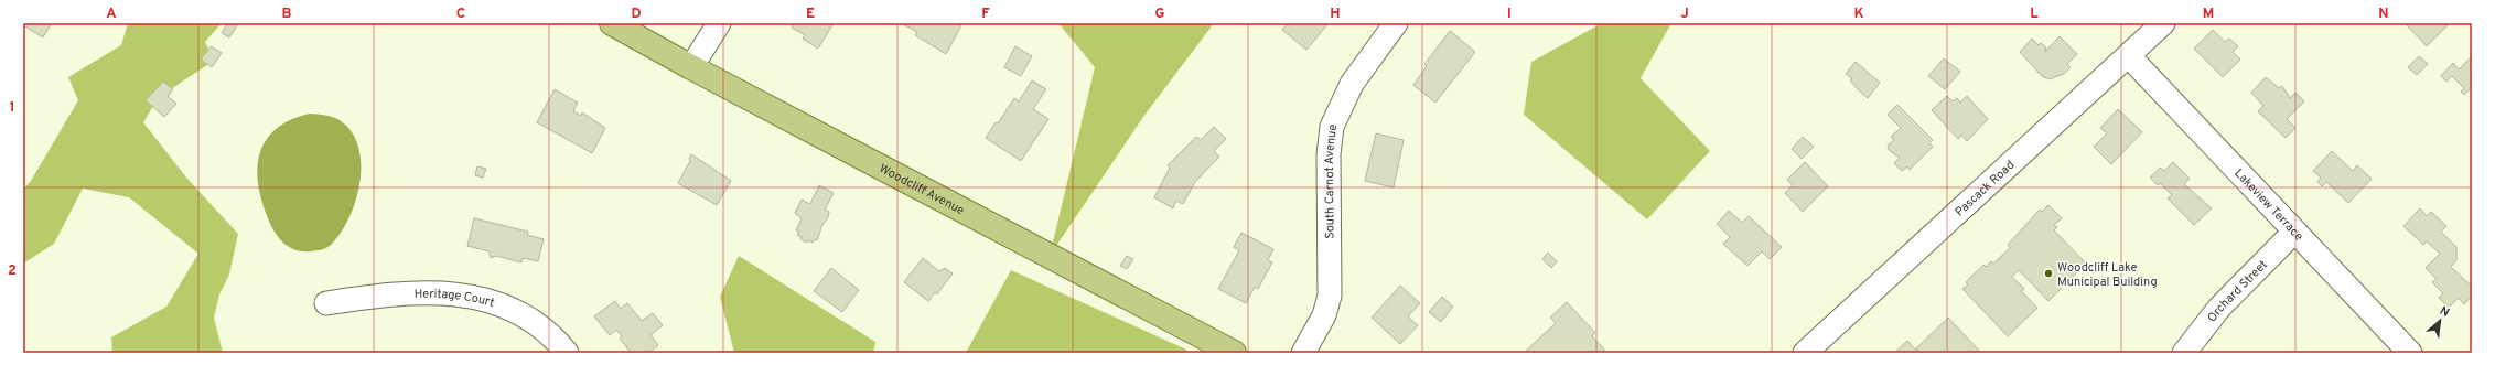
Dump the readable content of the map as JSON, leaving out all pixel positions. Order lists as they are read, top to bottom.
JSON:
{
  "streets": {
    "main road": ["Woodcliff Avenue"],
    "street": [
      "South Carnot Avenue",
      "Pascack Road",
      "Lakeview Terrace",
      "Orchard Street",
      "Heritage Court"
    ]
  },
  "crossings": [
    ["Pascack Road", "Lakeview Terrace"],
    ["Lakeview Terrace", "Orchard Street"]
  ],
  "places": ["Woodcliff Lake Municipal Building"],
  "north": "top right",
  "grid": {
    "columns": [
      "A",
      "B",
      "C",
      "D",
      "E",
      "F",
      "G",
      "H",
      "I",
      "J",
      "K",
      "L",
      "M",
      "N"
    ],
    "rows": ["1", "2"]
  }
}
